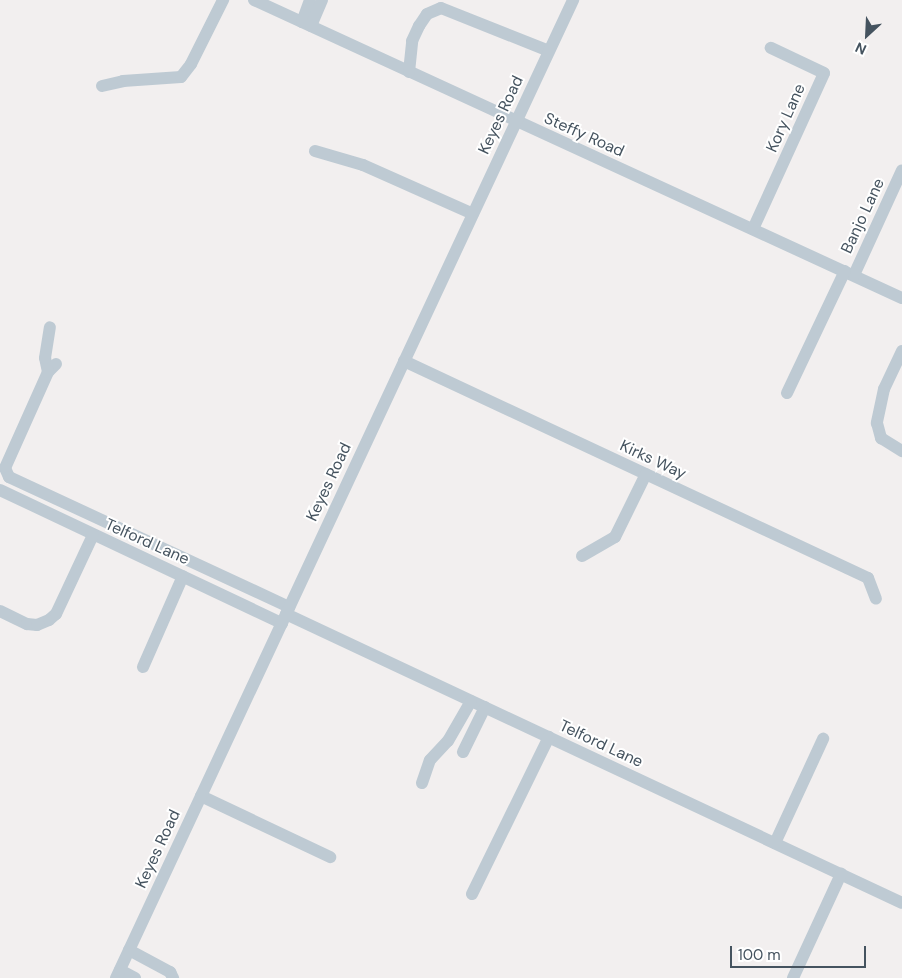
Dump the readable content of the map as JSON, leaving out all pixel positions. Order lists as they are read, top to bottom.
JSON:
{
  "streets": {
    "street": [
      "Keyes Road",
      "Kory Lane",
      "Steffy Road",
      "Banjo Lane",
      "Kirks Way",
      "Telford Lane"
    ]
  },
  "crossings": [
    ["Keyes Road", "Steffy Road"],
    ["Keyes Road", "Kirks Way"],
    ["Keyes Road", "Telford Lane"],
    ["Kory Lane", "Steffy Road"],
    ["Steffy Road", "Banjo Lane"]
  ],
  "scale_bar": "100 m",
  "north": "bottom left"
}
